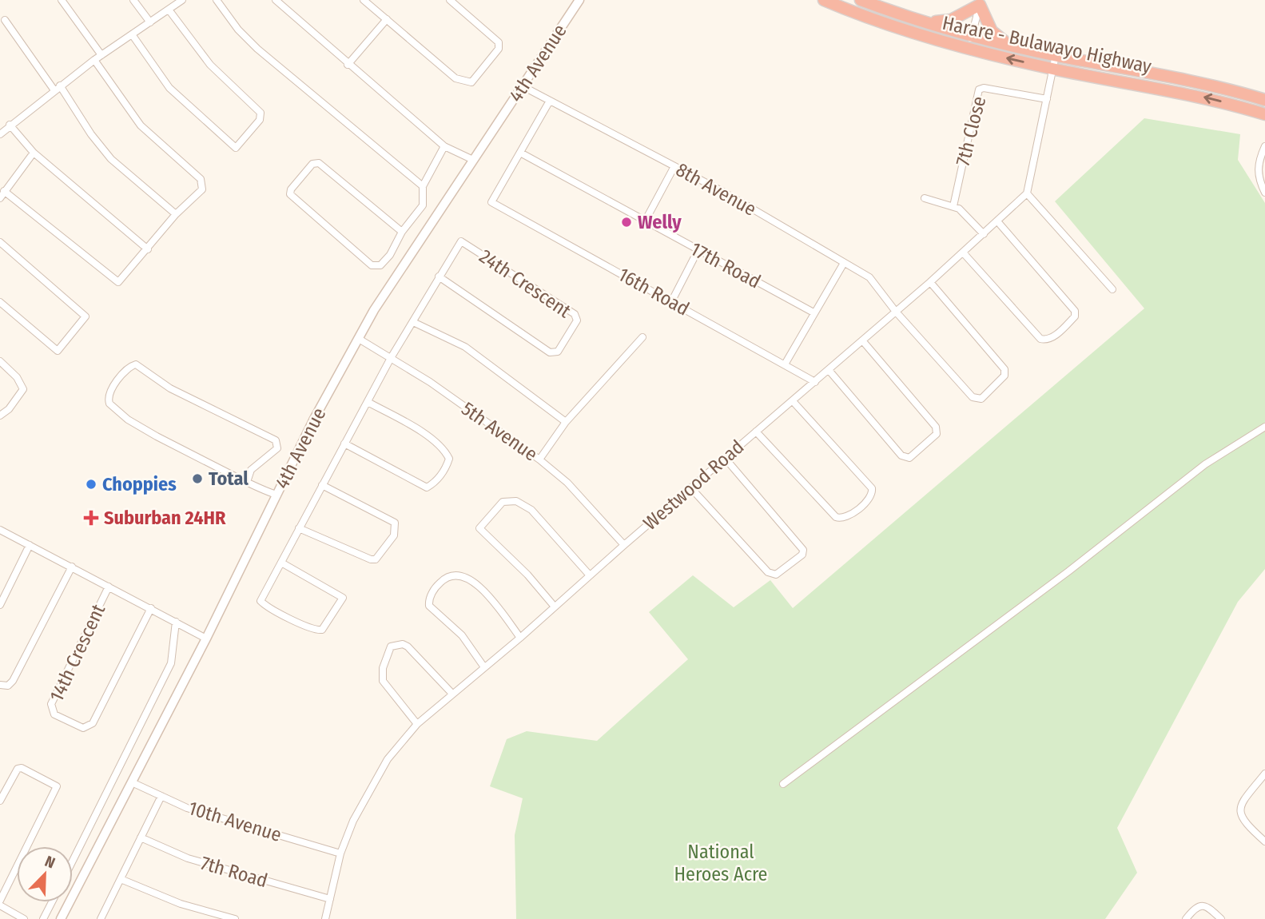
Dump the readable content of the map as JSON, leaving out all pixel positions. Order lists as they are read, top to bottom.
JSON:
{
  "streets": {
    "highway": ["Harare - Bulawayo Highway"],
    "street": [
      "4th Avenue",
      "7th Close",
      "8th Avenue",
      "17th Road",
      "24th Crescent",
      "16th Road",
      "5th Avenue",
      "Westwood Road",
      "14th Crescent",
      "10th Avenue",
      "7th Road"
    ]
  },
  "crossings": [
    ["4th Avenue", "8th Avenue"],
    ["4th Avenue", "5th Avenue"],
    ["4th Avenue", "10th Avenue"],
    ["8th Avenue", "Westwood Road"],
    ["17th Road", "16th Road"],
    ["16th Road", "Westwood Road"],
    ["5th Avenue", "Westwood Road"],
    ["Westwood Road", "10th Avenue"],
    ["Westwood Road", "7th Road"]
  ],
  "parks": ["National Heroes Acre"],
  "places": {
    "other": ["Welly", "Total", "Choppies"],
    "health": ["Suburban 24HR"]
  },
  "north": "top right"
}
